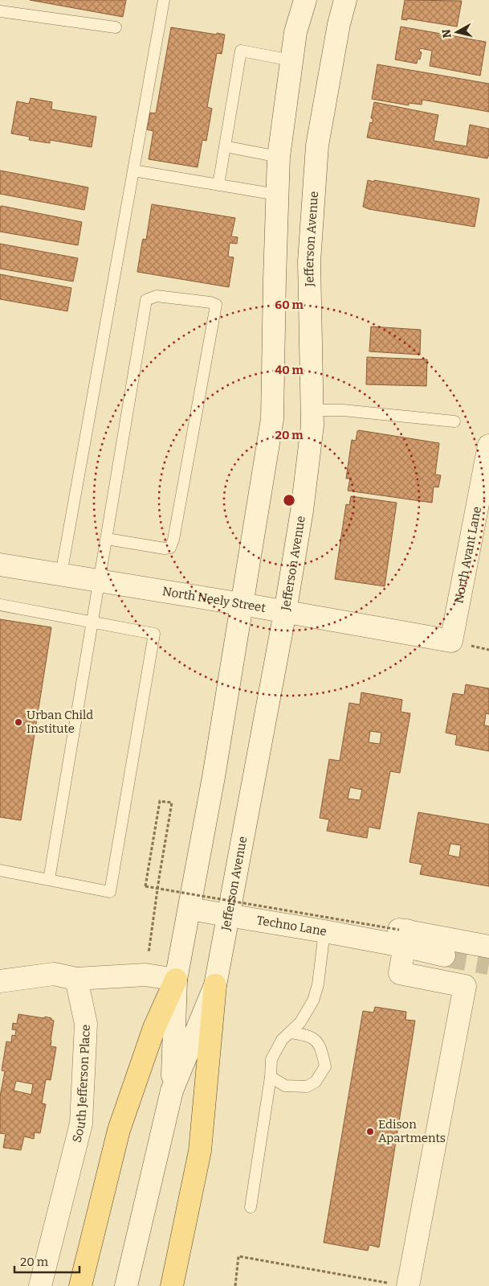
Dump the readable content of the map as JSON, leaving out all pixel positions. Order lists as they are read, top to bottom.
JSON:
{
  "streets": {
    "main road": [
      "Jefferson Avenue",
      "North Avant Lane",
      "North Neely Street",
      "Techno Lane",
      "South Jefferson Place"
    ]
  },
  "crossings": [
    ["Jefferson Avenue", "North Neely Street"],
    ["Jefferson Avenue", "Techno Lane"],
    ["North Avant Lane", "North Neely Street"]
  ],
  "places": ["Urban Child Institute", "Edison Apartments"],
  "scale_bar": "20 m",
  "north": "left",
  "rings": ["60 m", "40 m", "20 m"]
}
